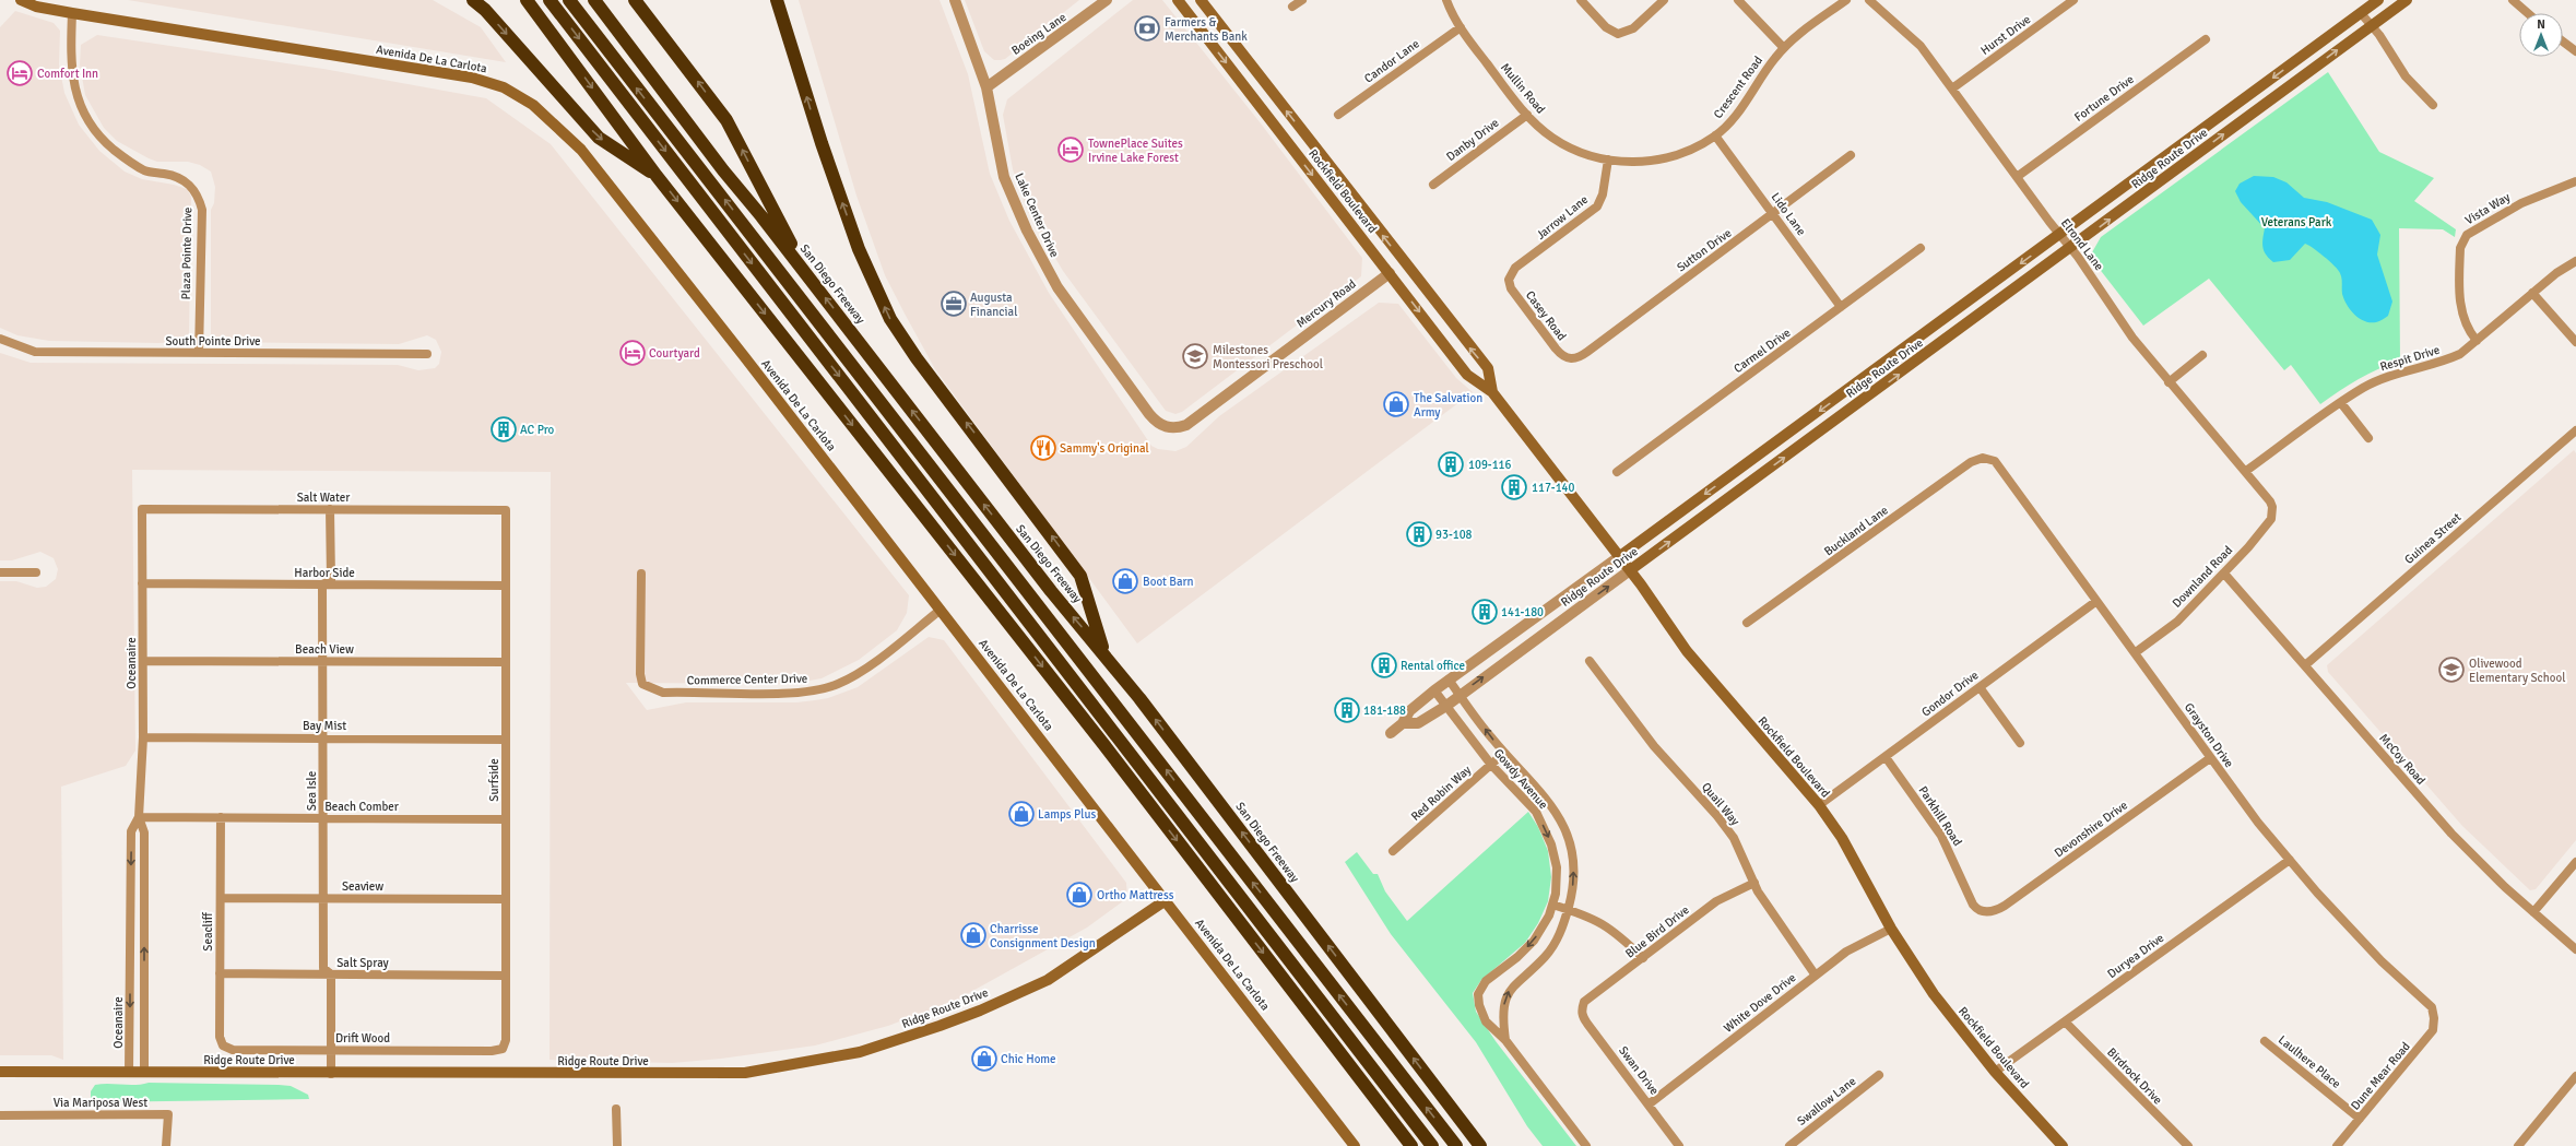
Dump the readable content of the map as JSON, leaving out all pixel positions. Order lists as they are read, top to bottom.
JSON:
{
  "streets": {
    "highway": ["San Diego Freeway"],
    "main road": ["Avenida De La Carlota", "Ridge Route Drive", "Rockfield Boulevard"],
    "street": [
      "Boeing Lane",
      "Hurst Drive",
      "Candor Lane",
      "Crescent Road",
      "Mullin Road",
      "Fortune Drive",
      "Danby Drive",
      "Vista Way",
      "Lido Lane",
      "Lake Center Drive",
      "Jarrow Lane",
      "Elrond Lane",
      "Sutton Drive",
      "Plaza Pointe Drive",
      "Mercury Road",
      "Casey Road",
      "South Pointe Drive",
      "Carmel Drive",
      "Respit Drive",
      "Salt Water",
      "Buckland Lane",
      "Guinea Street",
      "Harbor Side",
      "Downland Road",
      "Beach View",
      "Oceanaire",
      "Commerce Center Drive",
      "Gondor Drive",
      "Bay Mist",
      "Grayston Drive",
      "McCoy Road",
      "Gowdy Avenue",
      "Surfside",
      "Sea Isle",
      "Red Robin Way",
      "Quail Way",
      "Beach Comber",
      "Parkhill Road",
      "Devonshire Drive",
      "Seaview",
      "Seacliff",
      "Blue Bird Drive",
      "Duryea Drive",
      "Salt Spray",
      "White Dove Drive",
      "Drift Wood",
      "Laulhere Place",
      "Swan Drive",
      "Birdrock Drive",
      "Dune Mear Road",
      "Swallow Lane",
      "Via Mariposa West"
    ]
  },
  "crossings": [
    ["Boeing Lane", "Lake Center Drive"],
    ["Hurst Drive", "Elrond Lane"],
    ["Avenida De La Carlota", "Ridge Route Drive"],
    ["Avenida De La Carlota", "Plaza Pointe Drive"],
    ["Avenida De La Carlota", "Commerce Center Drive"],
    ["Candor Lane", "Mullin Road"],
    ["Crescent Road", "Mullin Road"],
    ["Crescent Road", "Lido Lane"],
    ["Crescent Road", "Jarrow Lane"],
    ["Mullin Road", "Danby Drive"],
    ["Mullin Road", "Jarrow Lane"],
    ["Fortune Drive", "Elrond Lane"],
    ["Ridge Route Drive", "Rockfield Boulevard"],
    ["Ridge Route Drive", "Elrond Lane"],
    ["Ridge Route Drive", "Oceanaire"],
    ["Ridge Route Drive", "Gowdy Avenue"],
    ["Ridge Route Drive", "Sea Isle"],
    ["Rockfield Boulevard", "Mercury Road"],
    ["Rockfield Boulevard", "Gondor Drive"],
    ["Rockfield Boulevard", "Duryea Drive"],
    ["Rockfield Boulevard", "White Dove Drive"],
    ["Vista Way", "Respit Drive"],
    ["Lido Lane", "Sutton Drive"],
    ["Lido Lane", "Carmel Drive"],
    ["Lake Center Drive", "Mercury Road"],
    ["Jarrow Lane", "Casey Road"],
    ["Elrond Lane", "Respit Drive"],
    ["Elrond Lane", "Downland Road"],
    ["Sutton Drive", "Casey Road"],
    ["Plaza Pointe Drive", "South Pointe Drive"],
    ["Salt Water", "Oceanaire"],
    ["Salt Water", "Surfside"],
    ["Salt Water", "Sea Isle"],
    ["Buckland Lane", "Grayston Drive"],
    ["Guinea Street", "McCoy Road"],
    ["Harbor Side", "Oceanaire"],
    ["Harbor Side", "Surfside"],
    ["Harbor Side", "Sea Isle"],
    ["Downland Road", "Grayston Drive"],
    ["Downland Road", "McCoy Road"],
    ["Beach View", "Oceanaire"],
    ["Beach View", "Surfside"],
    ["Beach View", "Sea Isle"],
    ["Oceanaire", "Bay Mist"],
    ["Oceanaire", "Beach Comber"],
    ["Gondor Drive", "Grayston Drive"],
    ["Gondor Drive", "Parkhill Road"],
    ["Bay Mist", "Surfside"],
    ["Bay Mist", "Sea Isle"],
    ["Grayston Drive", "Devonshire Drive"],
    ["Grayston Drive", "Duryea Drive"],
    ["Grayston Drive", "Dune Mear Road"],
    ["Gowdy Avenue", "Red Robin Way"],
    ["Surfside", "Beach Comber"],
    ["Surfside", "Seaview"],
    ["Surfside", "Salt Spray"],
    ["Surfside", "Drift Wood"],
    ["Sea Isle", "Beach Comber"],
    ["Sea Isle", "Seaview"],
    ["Sea Isle", "Salt Spray"],
    ["Sea Isle", "Drift Wood"],
    ["Quail Way", "Blue Bird Drive"],
    ["Quail Way", "White Dove Drive"],
    ["Beach Comber", "Seacliff"],
    ["Parkhill Road", "Devonshire Drive"],
    ["Seaview", "Seacliff"],
    ["Seacliff", "Salt Spray"],
    ["Seacliff", "Drift Wood"],
    ["Blue Bird Drive", "Swan Drive"],
    ["Duryea Drive", "Birdrock Drive"],
    ["White Dove Drive", "Swan Drive"],
    ["Laulhere Place", "Dune Mear Road"]
  ],
  "parks": ["Veterans Park"],
  "places": {
    "bank": ["Farmers & Merchants Bank"],
    "hotel": ["Comfort Inn", "TownePlace Suites Irvine Lake Forest", "Courtyard"],
    "office": ["Augusta Financial"],
    "school or university": ["Milestones Montessori Preschool", "Olivewood Elementary School"],
    "shop": [
      "The Salvation Army",
      "Boot Barn",
      "Lamps Plus",
      "Ortho Mattress",
      "Charrisse Consignment Design",
      "Chic Home"
    ],
    "building": [
      "AC Pro",
      "109-116",
      "117-140",
      "93-108",
      "141-180",
      "Rental office",
      "181-188"
    ],
    "restaurant": ["Sammy's Original"]
  },
  "north": "top"
}
